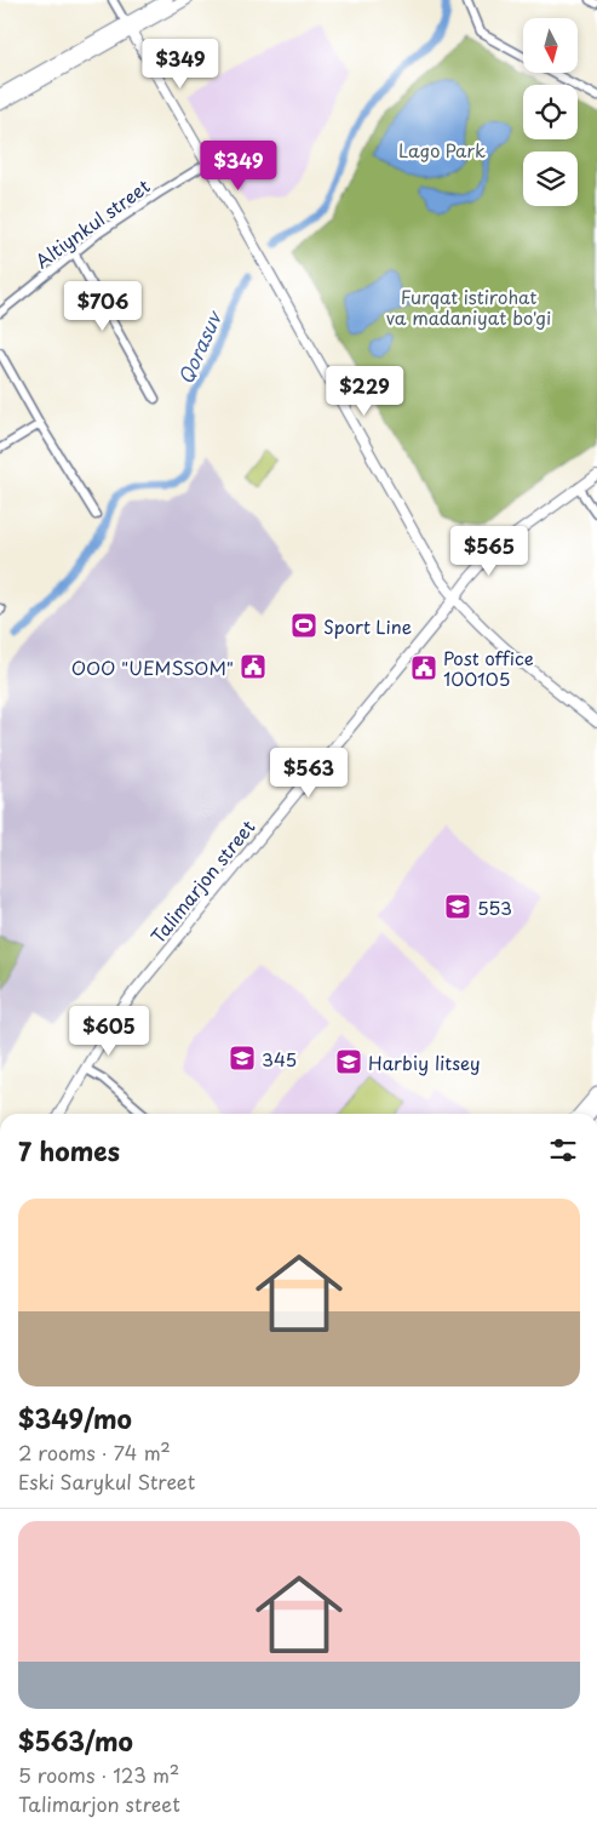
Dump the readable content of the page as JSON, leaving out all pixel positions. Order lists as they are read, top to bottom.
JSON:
{
  "streets": {
    "street": ["Altiynkul street", "Talimarjon street"]
  },
  "water": ["Qorasuv"],
  "parks": ["Lago Park", "Furqat istirohat va madaniyat bo'gi"],
  "places": {
    "sports": ["Sport Line"],
    "public building": ["ООО \"UEMSSOM\"", "Post office 100105"],
    "school or university": ["553", "345", "Harbiy litsey"]
  },
  "north": "bottom",
  "page": {
    "price": [
      "$349",
      "$349",
      "$706",
      "$229",
      "$565",
      "$563",
      "$605"
    ],
    "heading": "7 homes",
    "list": [
      {
        "name": "$349/mo",
        "note": "2 rooms · 74 m² · Eski Sarykul Street"
      },
      {
        "name": "$563/mo",
        "note": "5 rooms · 123 m² · Talimarjon street"
      }
    ]
  }
}
